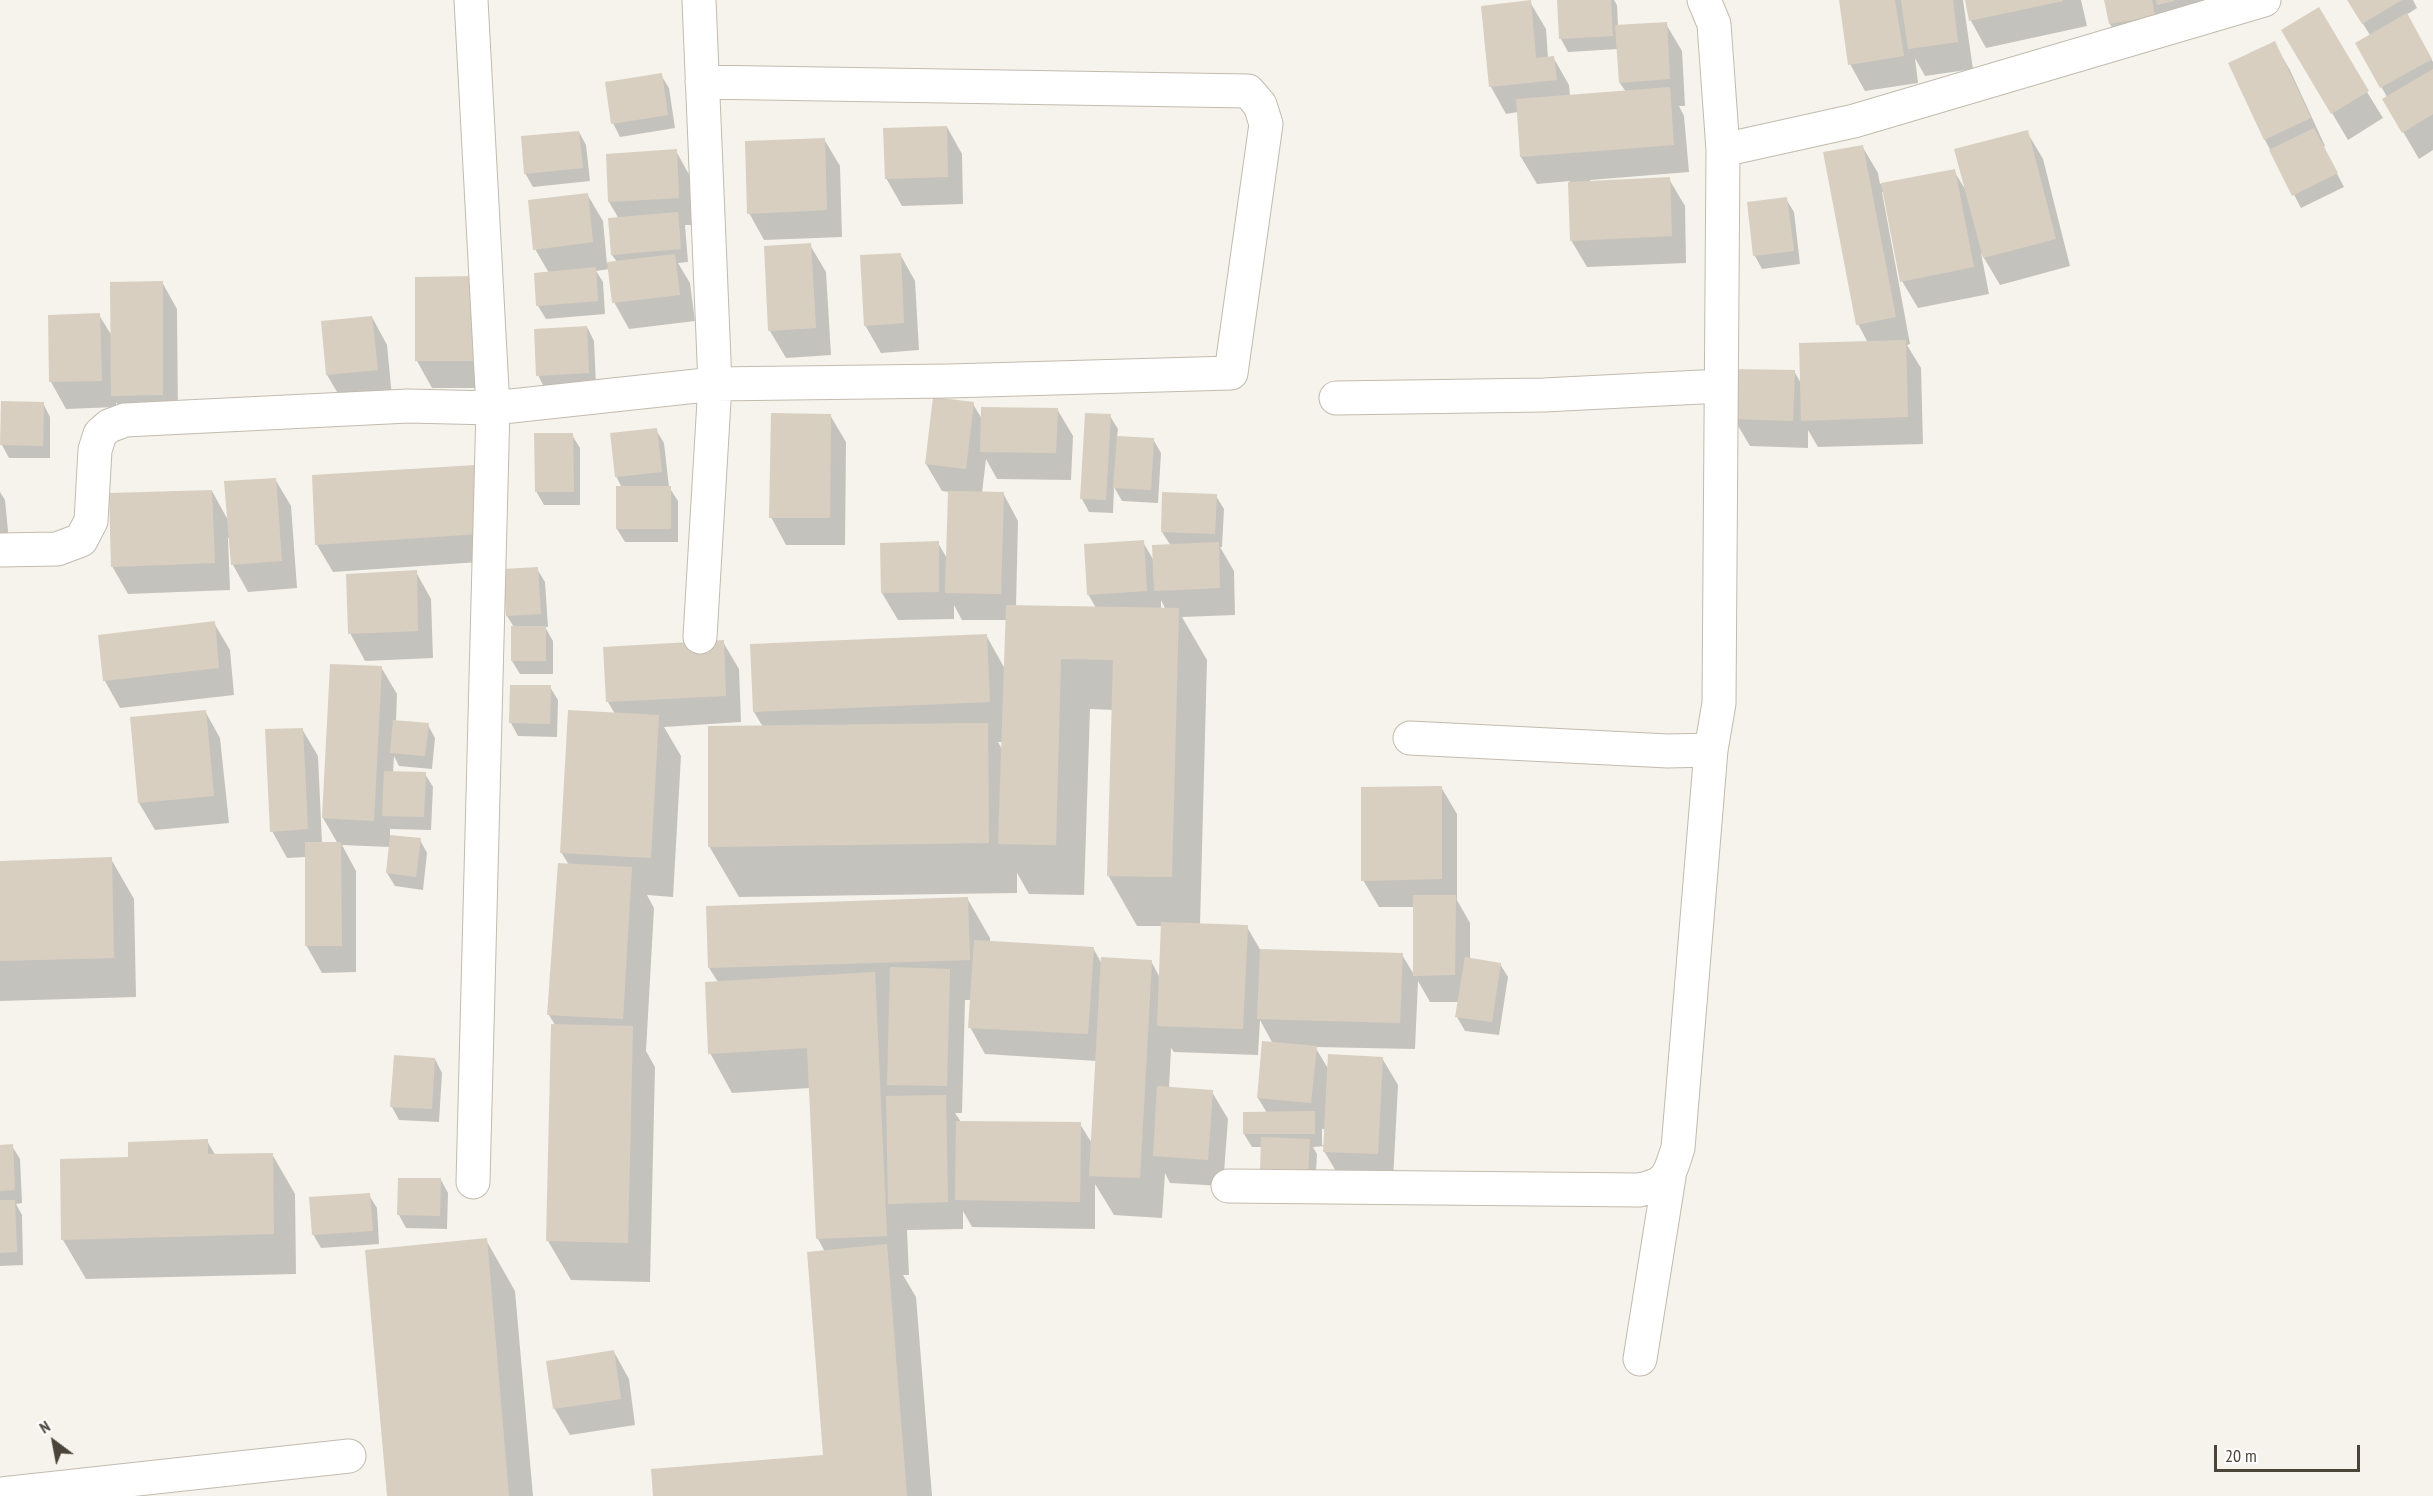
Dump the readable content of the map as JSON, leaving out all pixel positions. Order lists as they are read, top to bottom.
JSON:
{
  "scale_bar": "20 m",
  "north": "top left"
}
